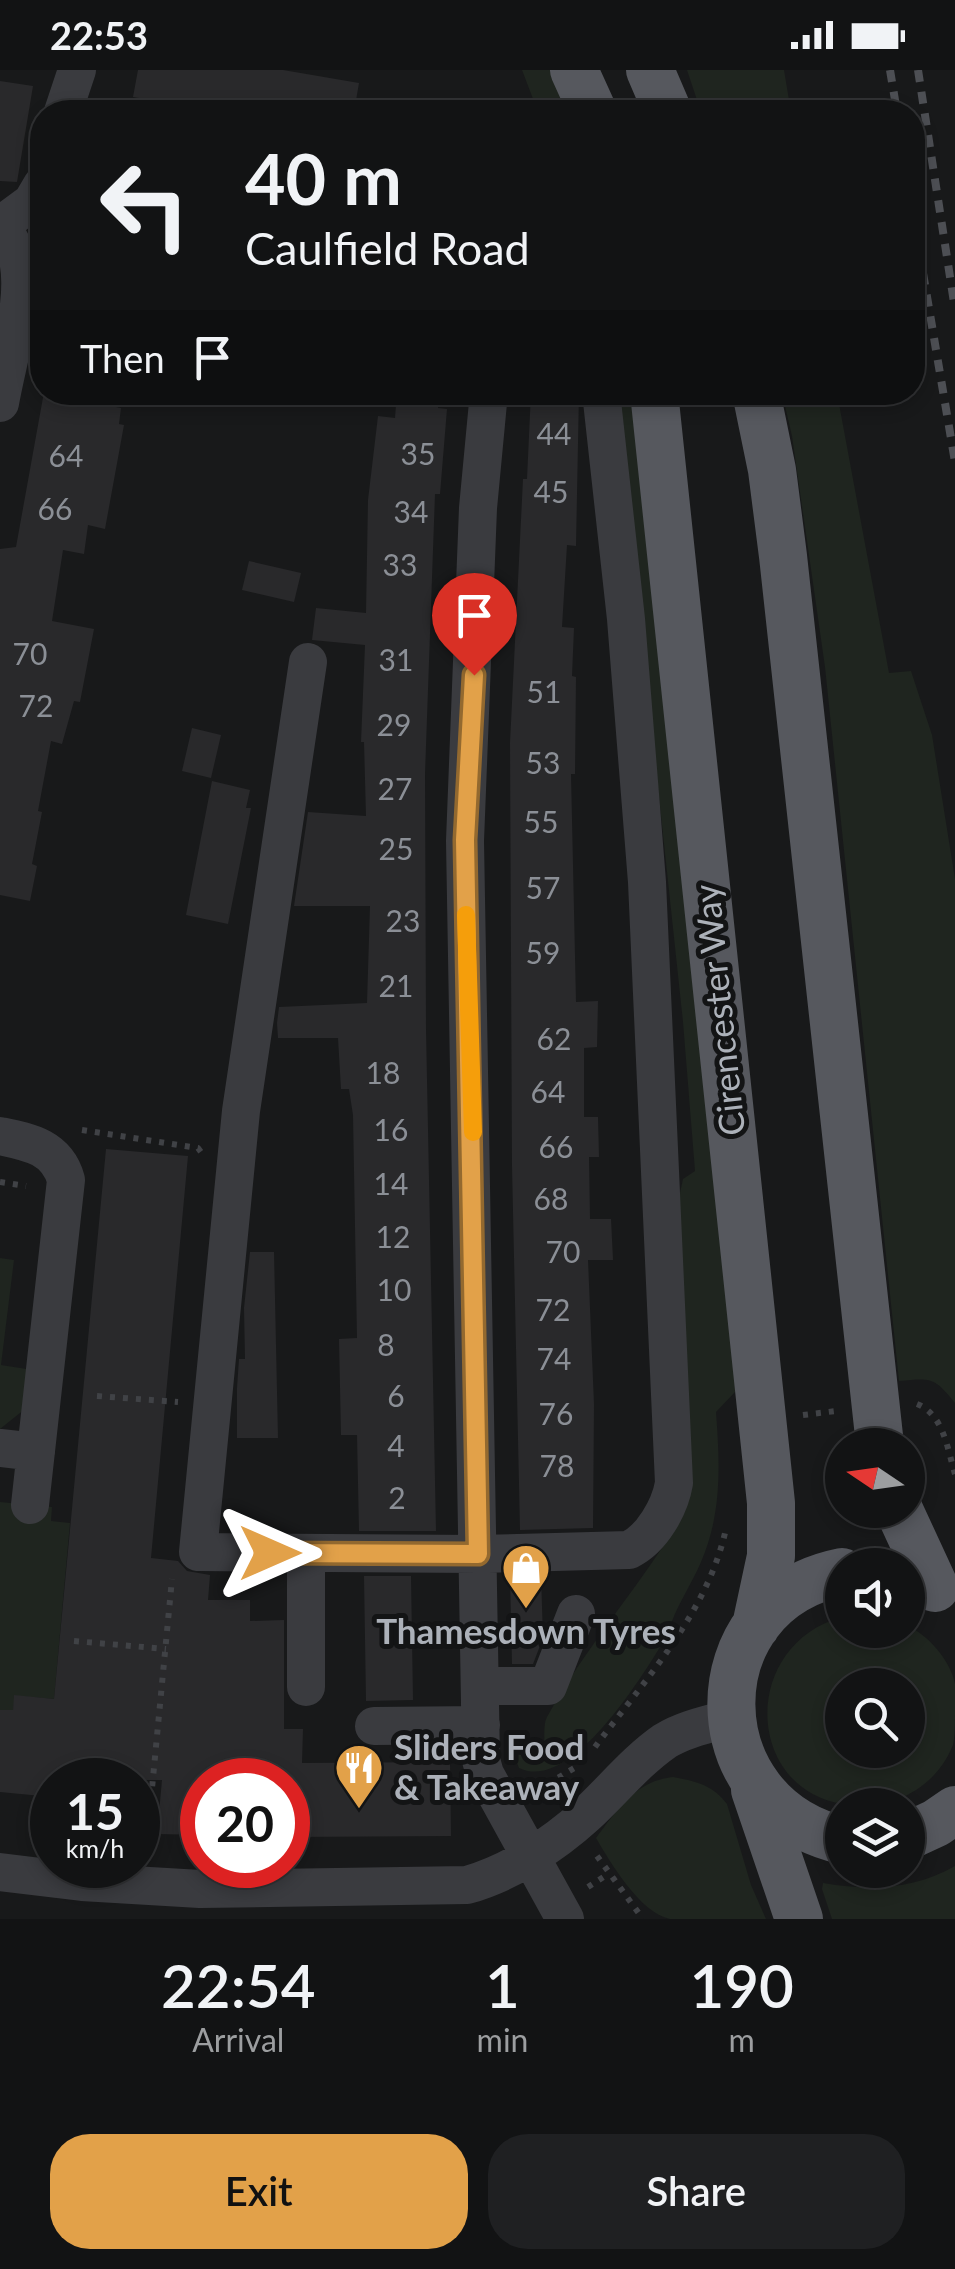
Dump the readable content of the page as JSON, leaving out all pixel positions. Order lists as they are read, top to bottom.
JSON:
{
  "streets": {
    "main road": ["Cirencester Way"]
  },
  "places": {
    "shop": ["Thamesdown Tyres"],
    "restaurant": ["Sliders Food & Takeaway"]
  },
  "house_numbers": [
    "44",
    "35",
    "64",
    "45",
    "66",
    "34",
    "33",
    "70",
    "31",
    "51",
    "72",
    "29",
    "53",
    "27",
    "55",
    "25",
    "57",
    "23",
    "59",
    "21",
    "62",
    "18",
    "64",
    "16",
    "66",
    "14",
    "68",
    "12",
    "70",
    "10",
    "72",
    "8",
    "74",
    "6",
    "76",
    "4",
    "78",
    "2"
  ],
  "north": "left",
  "page": {
    "status": "22:53",
    "turn": ["40 m", "Caulfield Road"],
    "then": "Then",
    "speed": "15 km/h",
    "limit": "20",
    "eta": [
      "22:54",
      "Arrival",
      "1",
      "min",
      "190",
      "m"
    ],
    "buttons": ["Exit", "Share"]
  }
}
